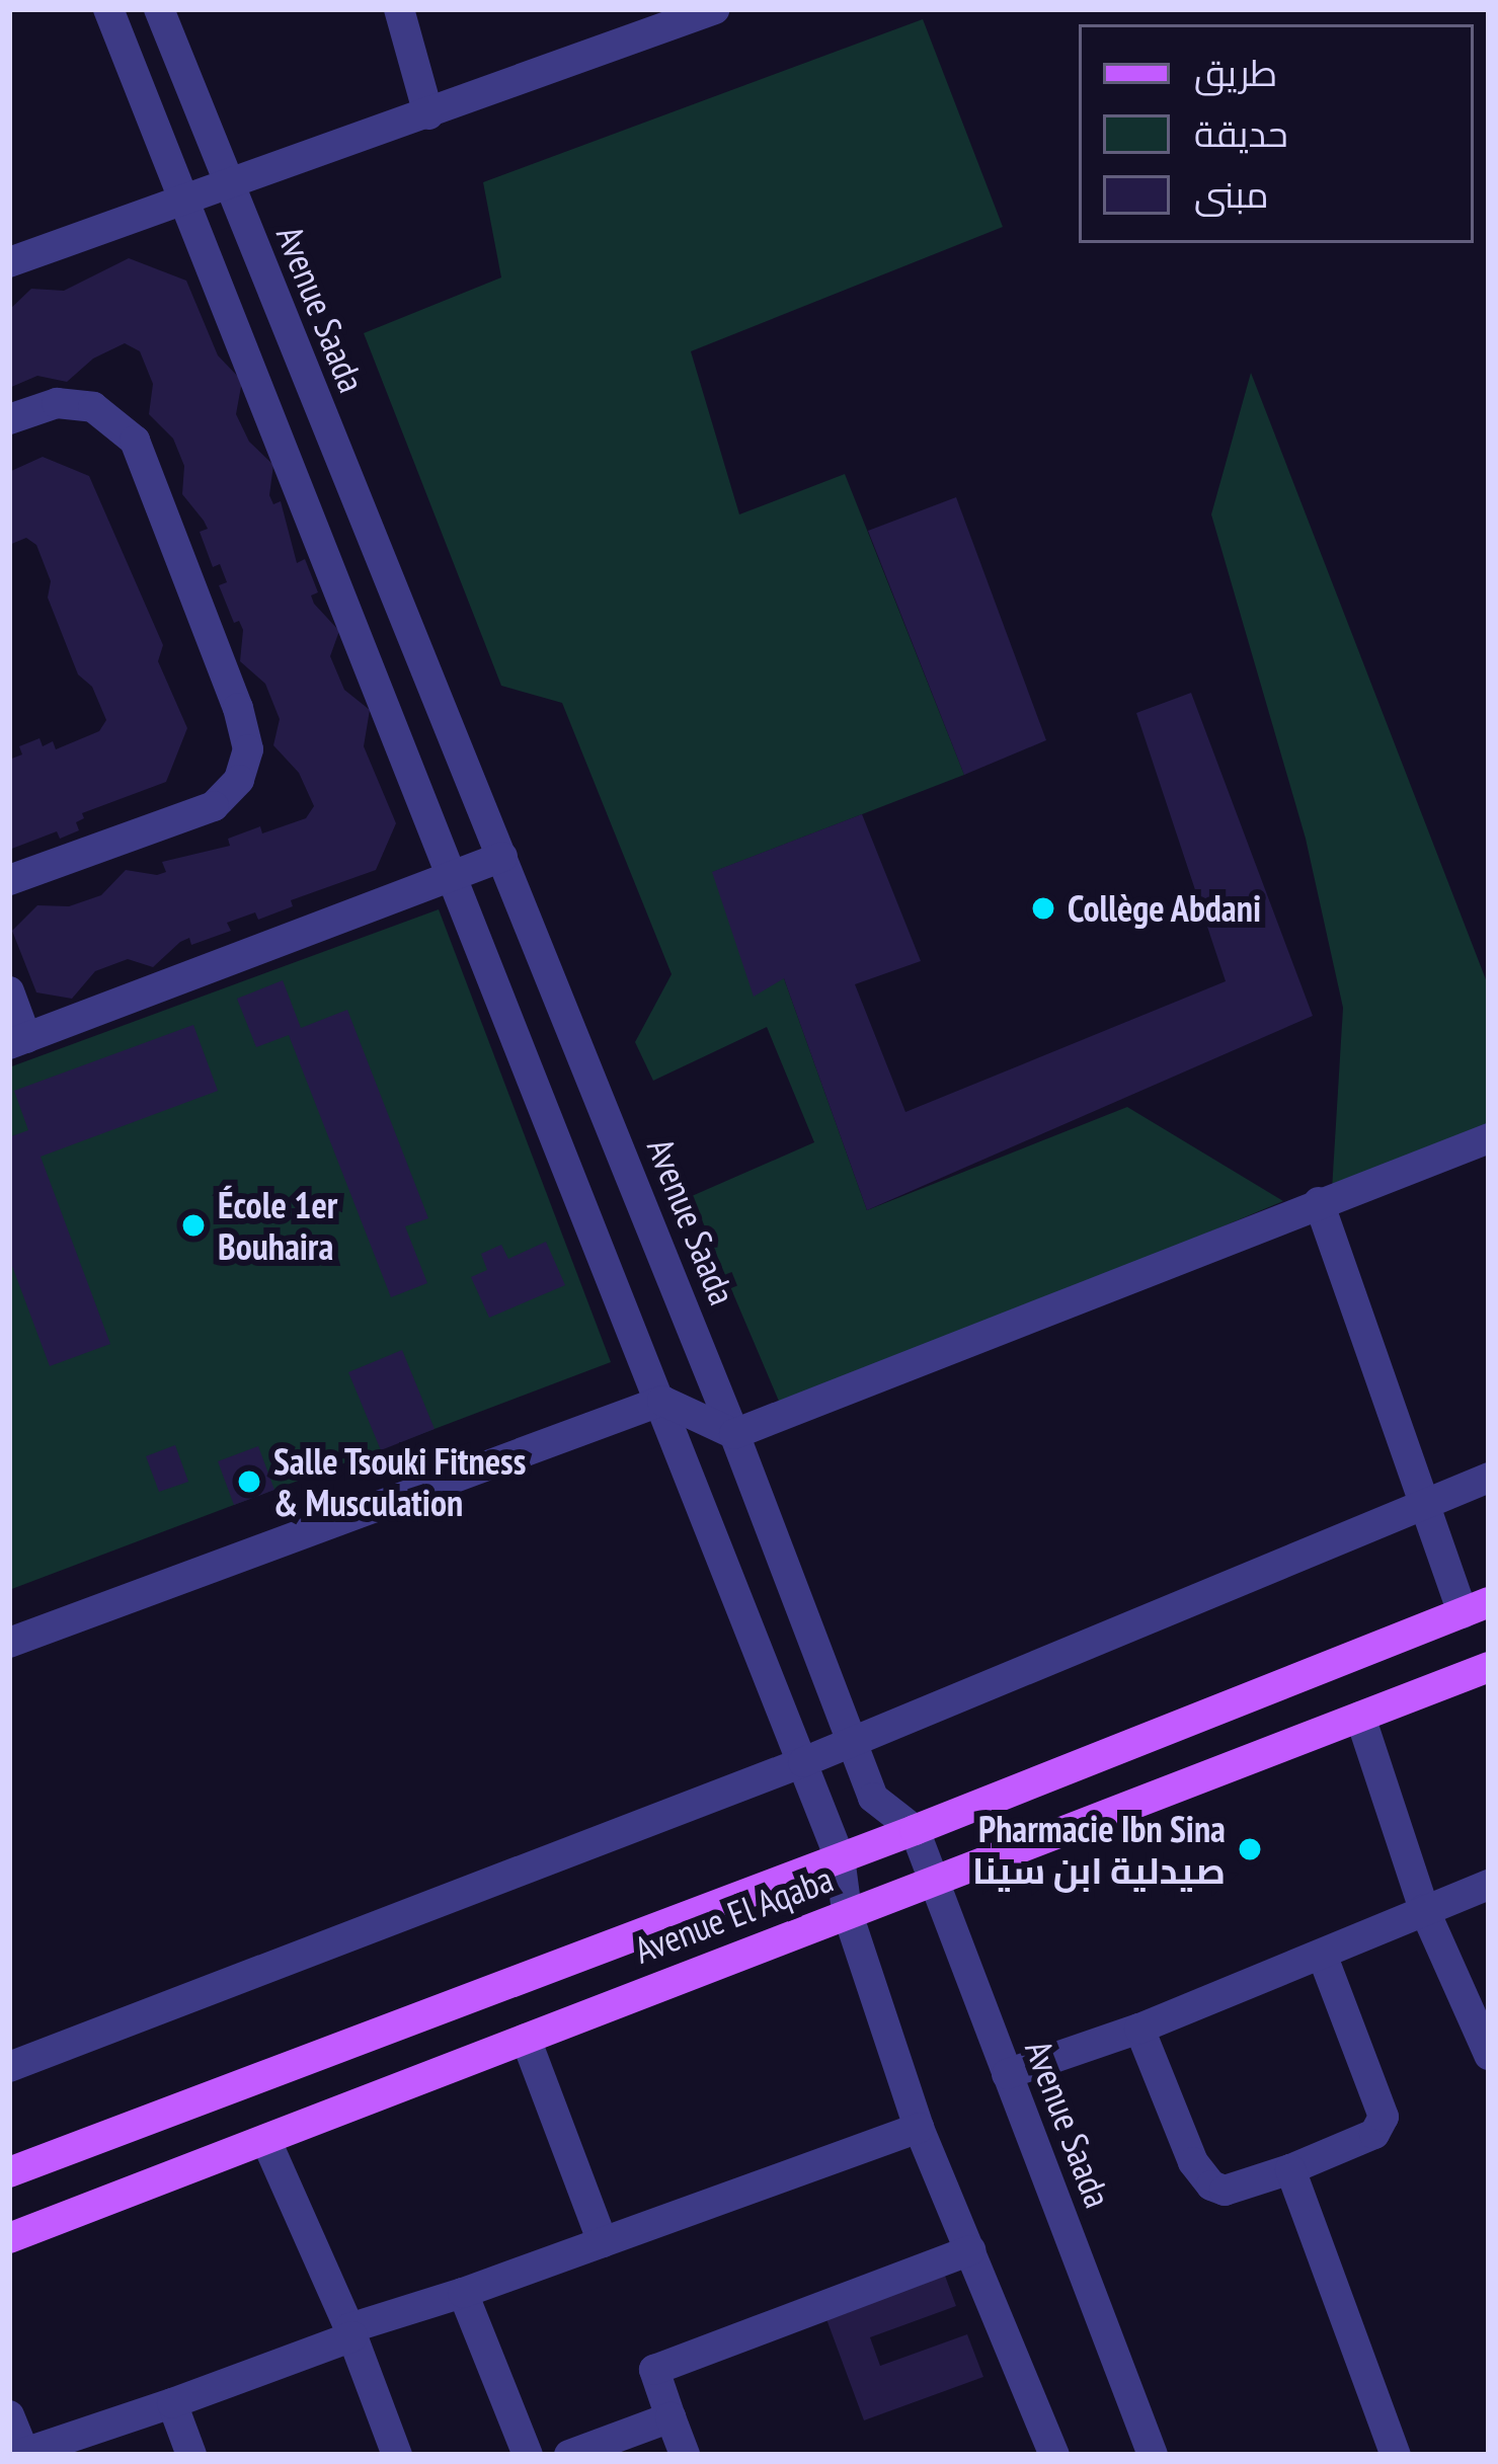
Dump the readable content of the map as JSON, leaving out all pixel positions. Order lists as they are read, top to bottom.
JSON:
{
  "streets": {
    "main road": ["Avenue El Aqaba"],
    "street": ["Avenue Saada"]
  },
  "crossings": [
    ["Avenue Saada", "Avenue El Aqaba"]
  ],
  "places": [
    "Collège Abdani",
    "École 1er Bouhaira",
    "Salle Tsouki Fitness & Musculation",
    "Pharmacie Ibn Sina صيدلية ابن سينا"
  ],
  "legend": ["طريق", "حديقة", "مبنى"]
}
